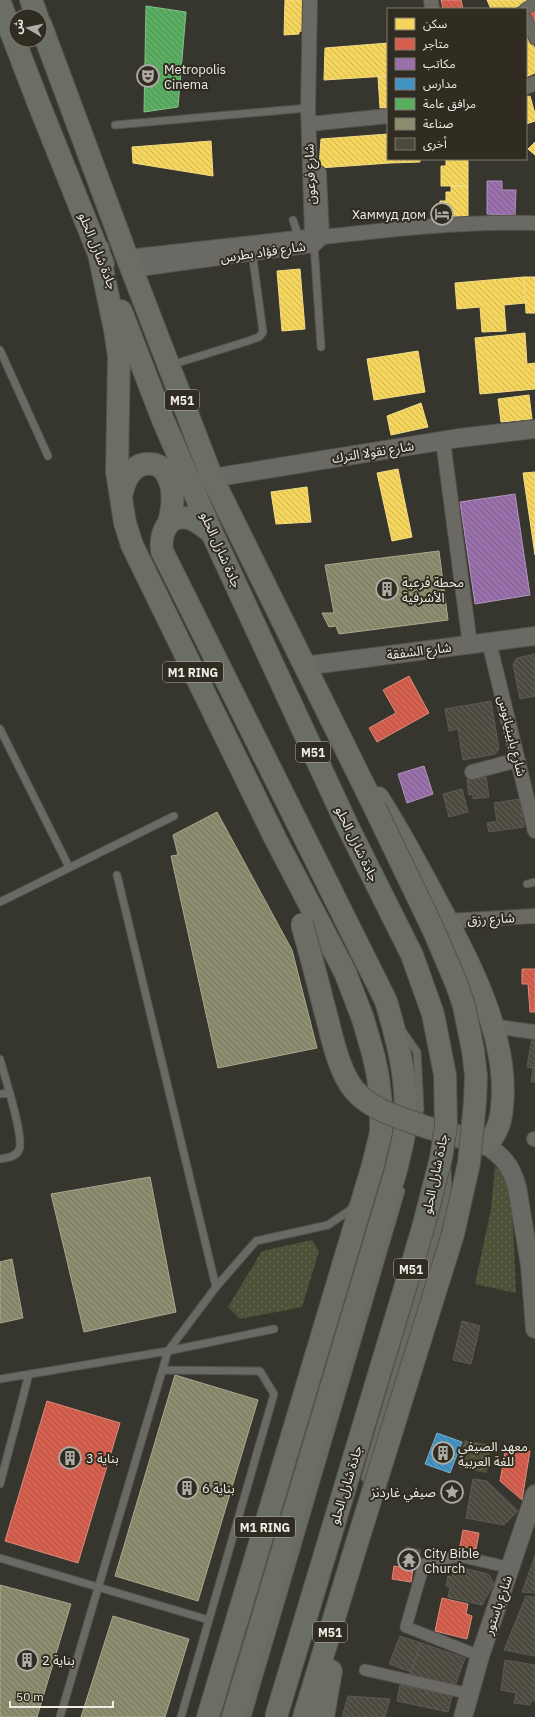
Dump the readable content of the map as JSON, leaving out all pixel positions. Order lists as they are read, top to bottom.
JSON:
{
  "streets": {
    "highway": ["جادة شارل الحلو", "M51", "M1 RING"],
    "street": [
      "شارع فرعون",
      "شارع فؤاد بطرس",
      "شارع نقولا الترك",
      "شارع الشفقة",
      "شارع بابينيانوس",
      "شارع رزق",
      "شارع باستور"
    ]
  },
  "crossings": [
    ["شارع فرعون", "شارع فؤاد بطرس"],
    ["جادة شارل الحلو", "شارع فؤاد بطرس"],
    ["جادة شارل الحلو", "شارع نقولا الترك"],
    ["جادة شارل الحلو", "شارع الشفقة"],
    ["جادة شارل الحلو", "M1 RING"],
    ["شارع الشفقة", "شارع بابينيانوس"]
  ],
  "places": {
    "theatre": ["Metropolis Cinema"],
    "hotel": ["Хаммуд дом"],
    "building": [
      "محطة فرعية الأشرفية",
      "معهد الصيفي للغة العربية",
      "بناية 3",
      "بناية 6",
      "بناية 2"
    ],
    "place": ["صيفي غاردنز"],
    "temple": ["City Bible Church"]
  },
  "legend": [
    "سكن",
    "متاجر",
    "مكاتب",
    "مدارس",
    "مرافق عامة",
    "صناعة",
    "أخرى"
  ],
  "scale_bar": "50 m",
  "north": "left"
}
